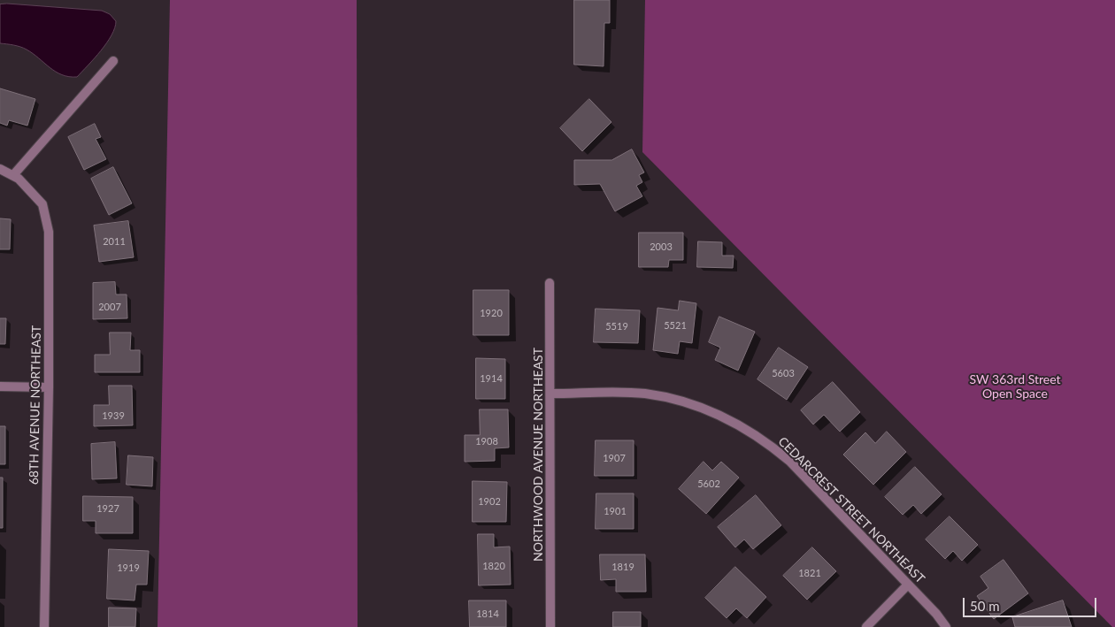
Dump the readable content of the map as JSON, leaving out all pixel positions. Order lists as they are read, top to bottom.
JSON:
{
  "streets": {
    "street": ["68TH AVENUE NORTHEAST", "NORTHWOOD AVENUE NORTHEAST", "CEDARCREST STREET NORTHEAST"]
  },
  "crossings": [
    ["NORTHWOOD AVENUE NORTHEAST", "CEDARCREST STREET NORTHEAST"]
  ],
  "parks": ["SW 363rd Street Open Space"],
  "house_numbers": [
    "2011",
    "2003",
    "2007",
    "1920",
    "5521",
    "5519",
    "5603",
    "1914",
    "1939",
    "1908",
    "1907",
    "5602",
    "1902",
    "1927",
    "1901",
    "1820",
    "1819",
    "1919",
    "1821",
    "1814"
  ],
  "scale_bar": "50 m"
}
